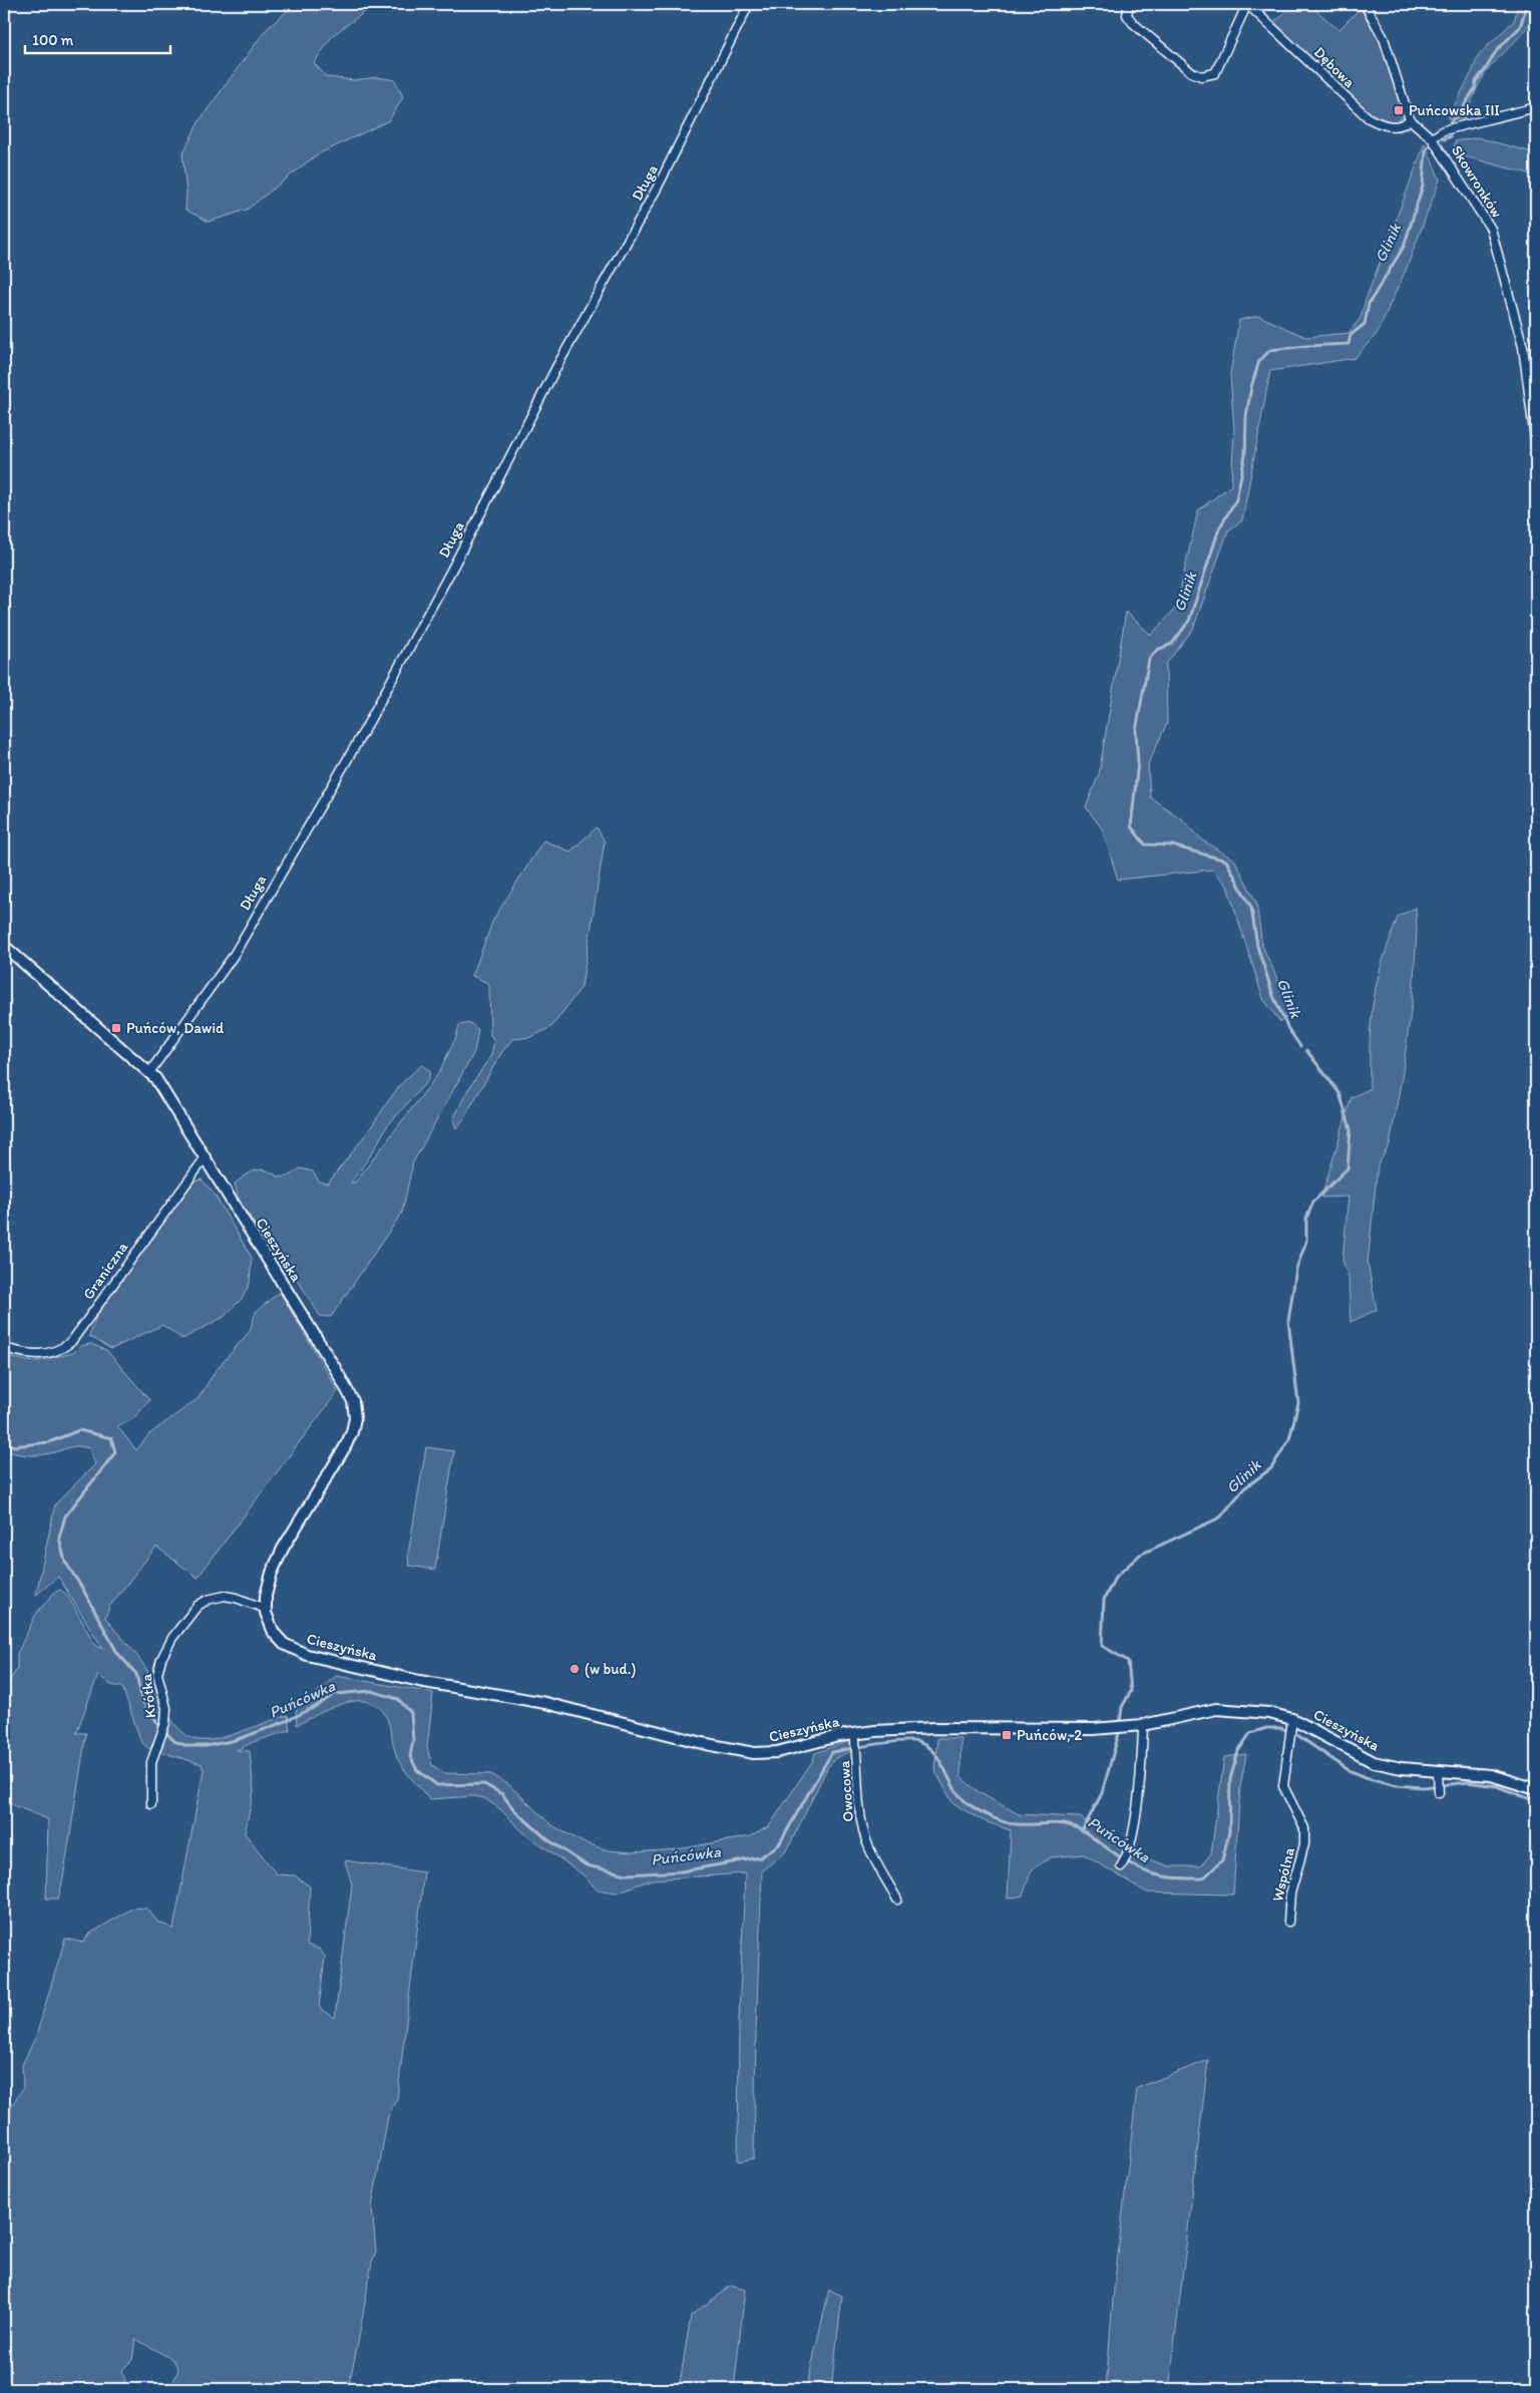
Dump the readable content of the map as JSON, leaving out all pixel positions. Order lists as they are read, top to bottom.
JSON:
{
  "streets": {
    "street": [
      "Dębowa",
      "Skowronków",
      "Długa",
      "Cieszyńska",
      "Graniczna",
      "Krótka",
      "Owocowa",
      "Wspólna"
    ]
  },
  "crossings": [
    ["Dębowa", "Skowronków"],
    ["Długa", "Cieszyńska"],
    ["Cieszyńska", "Graniczna"],
    ["Cieszyńska", "Krótka"],
    ["Cieszyńska", "Owocowa"],
    ["Cieszyńska", "Wspólna"]
  ],
  "water": ["Glinik", "Puńcówka"],
  "places": {
    "transit": ["Puńcowska III", "Puńców, Dawid", "Puńców, 2"],
    "other": ["(w bud.)"]
  },
  "scale_bar": "100 m"
}
